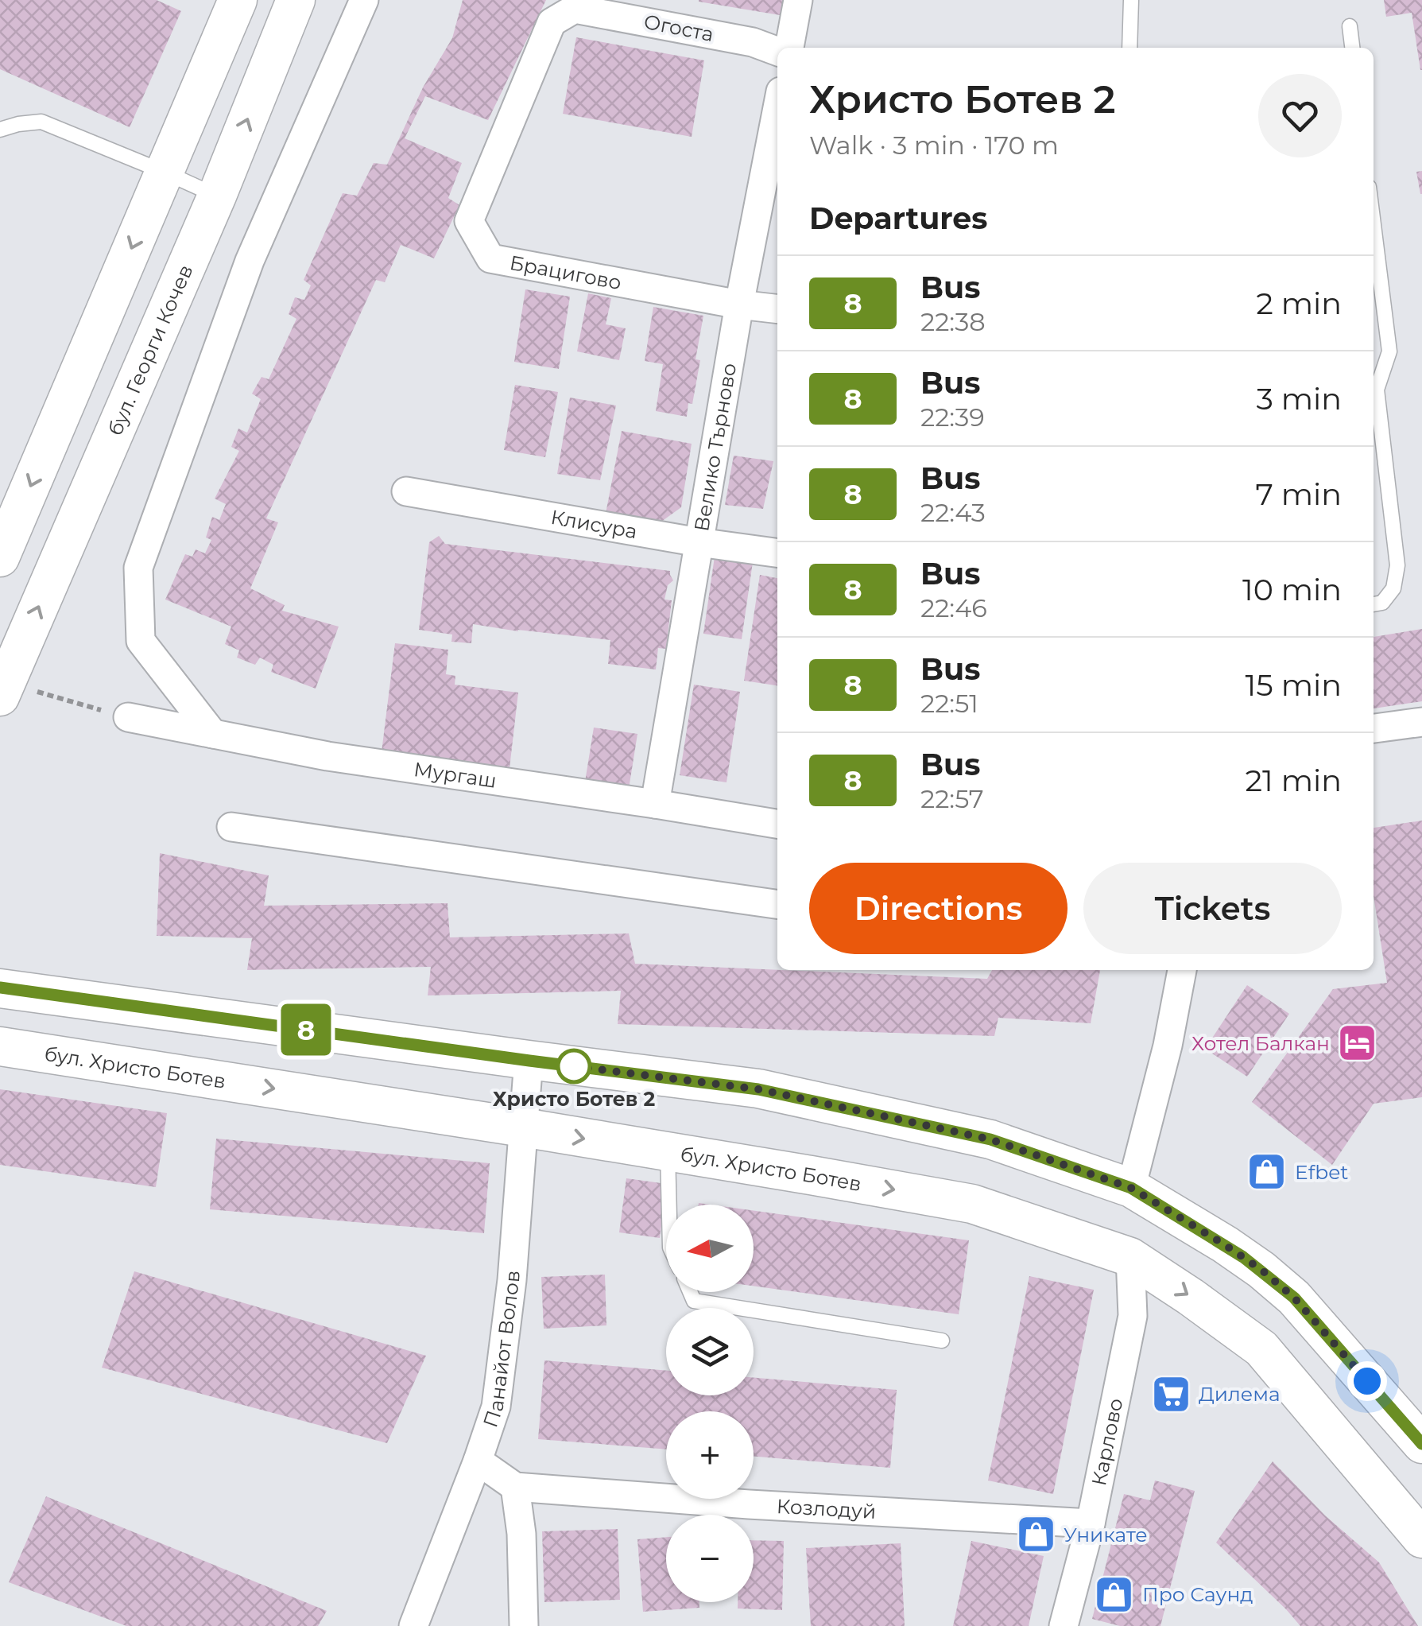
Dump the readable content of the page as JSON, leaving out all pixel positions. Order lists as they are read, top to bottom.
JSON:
{
  "streets": {
    "main road": ["бул. Георги Кочев", "бул. Христо Ботев"],
    "street": [
      "Огоста",
      "Брацигово",
      "Велико Търново",
      "Клисура",
      "Мургаш",
      "Панайот Волов",
      "Карлово",
      "Козлодуй"
    ]
  },
  "crossings": [
    ["Огоста", "Брацигово"],
    ["Брацигово", "Велико Търново"],
    ["Велико Търново", "Клисура"],
    ["Велико Търново", "Мургаш"],
    ["бул. Христо Ботев", "Панайот Волов"],
    ["бул. Христо Ботев", "Карлово"],
    ["Панайот Волов", "Козлодуй"],
    ["Карлово", "Козлодуй"]
  ],
  "places": {
    "hotel": ["Хотел Балкан"],
    "other": ["Христо Ботев 2"],
    "shop": ["Efbet", "Уникате", "Про Саунд"],
    "supermarket": ["Дилема"]
  },
  "lines": ["bus line 8"],
  "north": "left",
  "page": {
    "on_map": "8",
    "heading": [
      ["Христо Ботев 2", "Walk · 3 min · 170 m"],
      "Departures"
    ],
    "list": [
      {
        "mark": "8",
        "name": "Bus",
        "note": "22:38",
        "value": "2 min"
      },
      {
        "mark": "8",
        "name": "Bus",
        "note": "22:39",
        "value": "3 min"
      },
      {
        "mark": "8",
        "name": "Bus",
        "note": "22:43",
        "value": "7 min"
      },
      {
        "mark": "8",
        "name": "Bus",
        "note": "22:46",
        "value": "10 min"
      },
      {
        "mark": "8",
        "name": "Bus",
        "note": "22:51",
        "value": "15 min"
      },
      {
        "mark": "8",
        "name": "Bus",
        "note": "22:57",
        "value": "21 min"
      }
    ],
    "buttons": ["Directions", "Tickets"],
    "map_buttons": ["+", "−"]
  }
}
